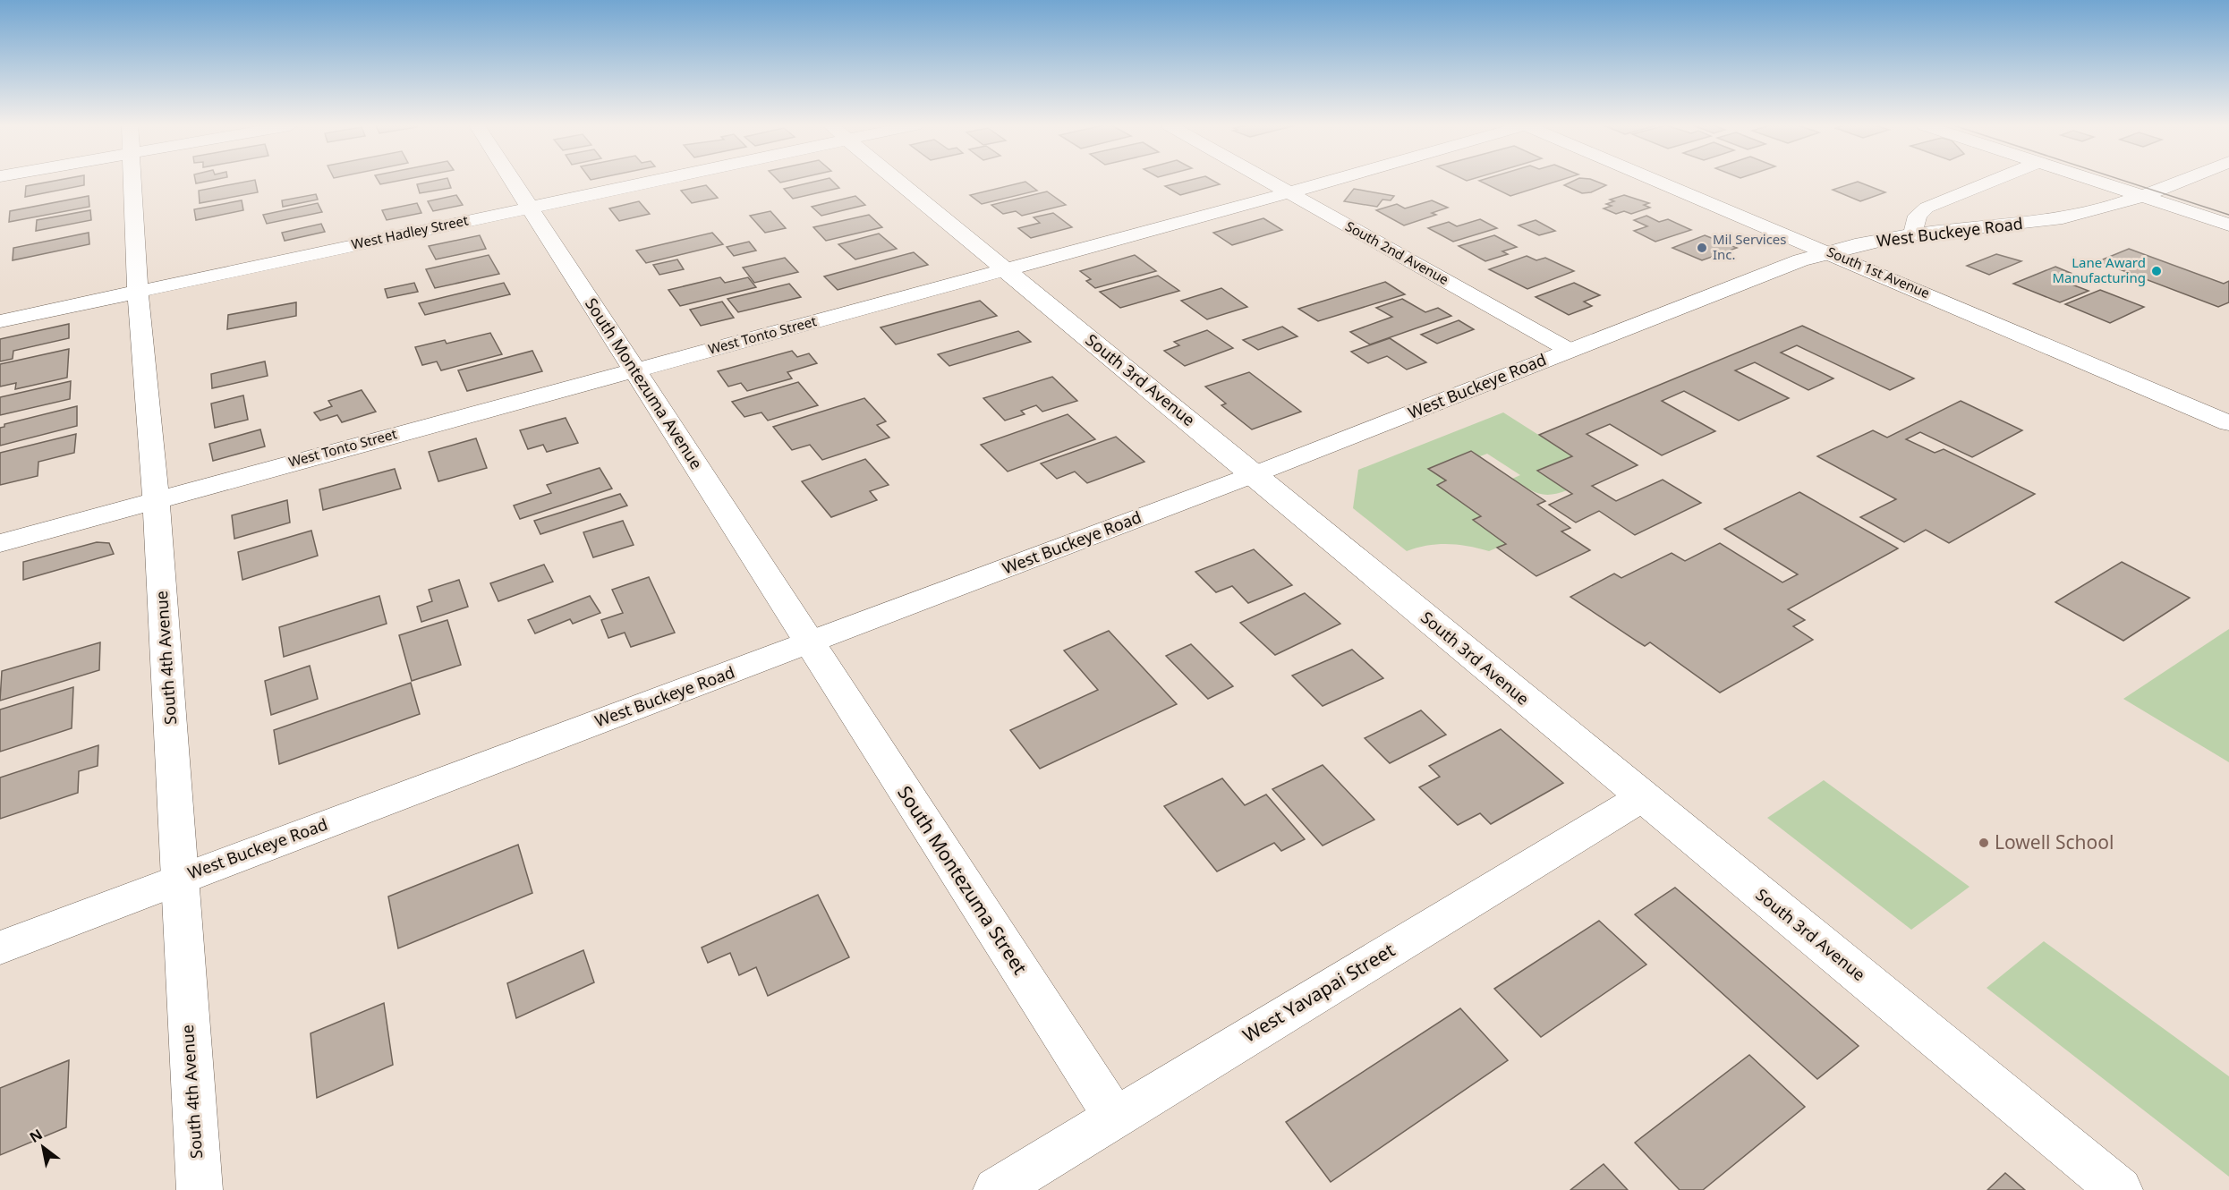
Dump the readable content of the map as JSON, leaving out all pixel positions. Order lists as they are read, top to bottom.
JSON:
{
  "streets": {
    "street": [
      "West Hadley Street",
      "West Buckeye Road",
      "South 2nd Avenue",
      "South 1st Avenue",
      "West Tonto Street",
      "South 3rd Avenue",
      "South Montezuma Avenue",
      "South 4th Avenue",
      "South Montezuma Street",
      "West Yavapai Street"
    ]
  },
  "crossings": [
    ["West Hadley Street", "South Montezuma Avenue"],
    ["West Hadley Street", "South 4th Avenue"],
    ["West Buckeye Road", "South 2nd Avenue"],
    ["West Buckeye Road", "South 1st Avenue"],
    ["West Buckeye Road", "South 3rd Avenue"],
    ["West Buckeye Road", "South Montezuma Avenue"],
    ["West Buckeye Road", "South 4th Avenue"],
    ["West Buckeye Road", "South Montezuma Street"],
    ["South 2nd Avenue", "West Tonto Street"],
    ["West Tonto Street", "South 3rd Avenue"],
    ["West Tonto Street", "South Montezuma Avenue"],
    ["West Tonto Street", "South 4th Avenue"],
    ["South 3rd Avenue", "West Yavapai Street"],
    ["South Montezuma Avenue", "South Montezuma Street"],
    ["South Montezuma Street", "West Yavapai Street"]
  ],
  "places": ["Mil Services Inc.", "Lane Award Manufacturing", "Lowell School"],
  "north": "top left"
}
